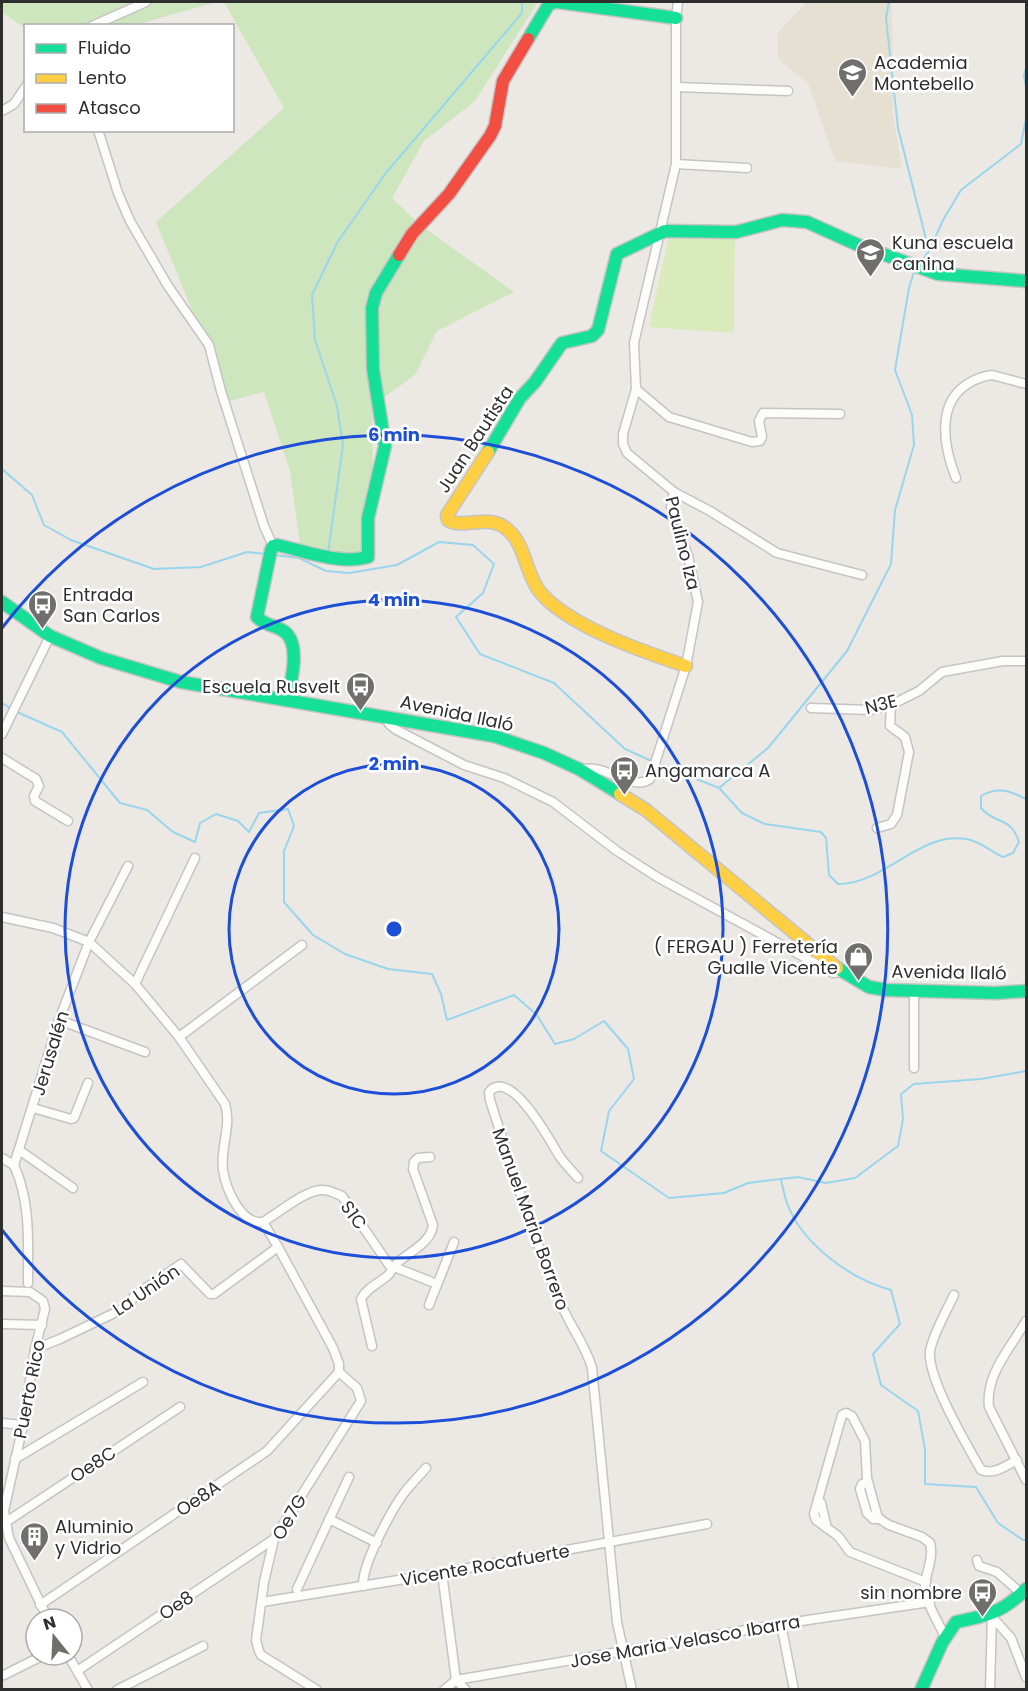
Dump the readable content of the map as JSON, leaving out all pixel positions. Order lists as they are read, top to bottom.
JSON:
{
  "streets": {
    "street": [
      "Juan Bautista",
      "Paulino Iza",
      "N3E",
      "Avenida Ilaló",
      "Jerusalén",
      "S1C",
      "Manuel Maria Borrero",
      "La Unión",
      "Puerto Rico",
      "Oe8C",
      "Oe8A",
      "Oe7G",
      "Vicente Rocafuerte",
      "Oe8",
      "Jose Maria Velasco Ibarra"
    ]
  },
  "crossings": [
    ["Juan Bautista", "Paulino Iza"],
    ["Paulino Iza", "Avenida Ilaló"],
    ["Manuel Maria Borrero", "Vicente Rocafuerte"],
    ["Manuel Maria Borrero", "Jose Maria Velasco Ibarra"],
    ["La Unión", "Puerto Rico"],
    ["Puerto Rico", "Oe8C"],
    ["Puerto Rico", "Oe8A"],
    ["Oe8A", "Oe7G"],
    ["Oe7G", "Vicente Rocafuerte"],
    ["Oe7G", "Oe8"]
  ],
  "places": {
    "school or university": ["Academia Montebello", "Kuna escuela canina"],
    "bus stop": [
      "Entrada San Carlos",
      "Escuela Rusvelt",
      "Angamarca A",
      "sin nombre"
    ],
    "shop": ["( FERGAU ) Ferretería Gualle Vicente"],
    "building": ["Aluminio y Vidrio"]
  },
  "legend": ["Fluido", "Lento", "Atasco"],
  "north": "top",
  "rings": ["6 min", "4 min", "2 min"]
}
